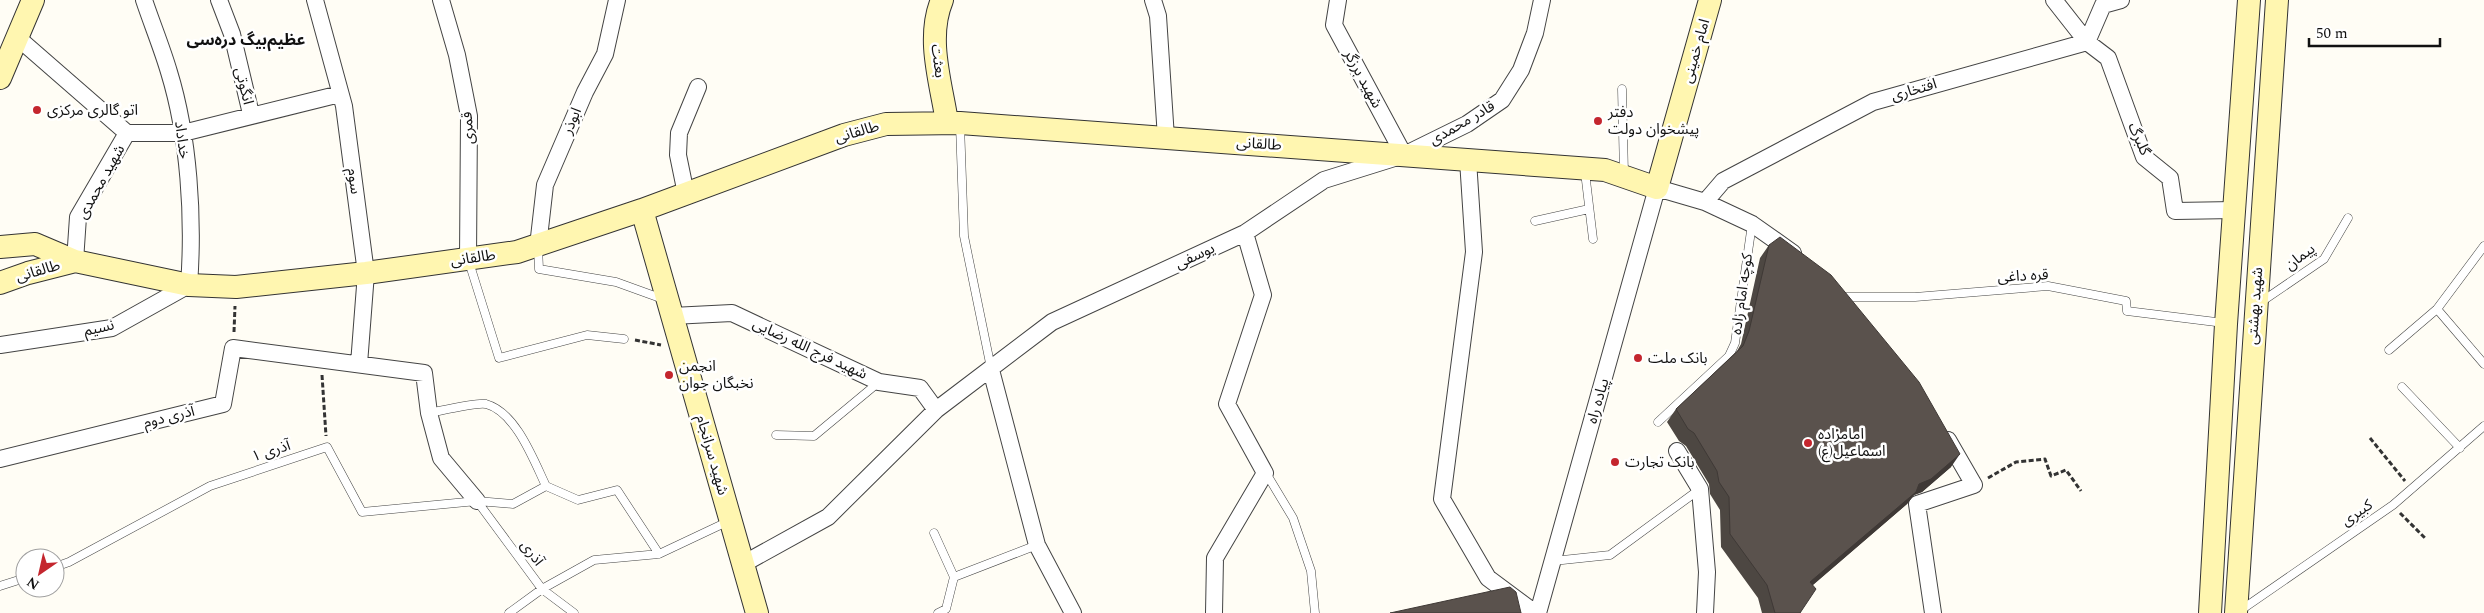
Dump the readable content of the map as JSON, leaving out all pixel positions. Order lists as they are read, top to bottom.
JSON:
{
  "streets": {
    "main road": [
      "امام خمینی",
      "بعثت",
      "طالقانی",
      "شهید بهشتی",
      "شهید سرانجام"
    ],
    "street": [
      "شهید برزگر",
      "انگوتی",
      "افتخاری",
      "ابوذر",
      "قادر محمدی",
      "قمری",
      "گلبرگ",
      "خداداد",
      "سوم",
      "شهید محمدی",
      "یوسفی",
      "نسیم",
      "شهید فرج الله رضایی",
      "پیاده راه",
      "آذری دوم"
    ],
    "lane": [
      "پیمان",
      "قره داغی",
      "کوچه امام زاده",
      "آذری ۱",
      "کبیری",
      "آذری"
    ]
  },
  "crossings": [
    ["امام خمینی", "طالقانی"],
    ["امام خمینی", "پیاده راه"],
    ["بعثت", "طالقانی"],
    ["شهید برزگر", "قادر محمدی"],
    ["شهید برزگر", "طالقانی"],
    ["شهید برزگر", "یوسفی"],
    ["افتخاری", "گلبرگ"],
    ["ابوذر", "طالقانی"],
    ["قادر محمدی", "طالقانی"],
    ["قادر محمدی", "یوسفی"],
    ["قمری", "طالقانی"],
    ["طالقانی", "خداداد"],
    ["طالقانی", "سوم"],
    ["طالقانی", "شهید محمدی"],
    ["طالقانی", "یوسفی"],
    ["طالقانی", "نسیم"],
    ["طالقانی", "پیاده راه"],
    ["طالقانی", "شهید سرانجام"],
    ["گلبرگ", "شهید بهشتی"],
    ["خداداد", "نسیم"],
    ["یوسفی", "شهید فرج الله رضایی"],
    ["یوسفی", "شهید سرانجام"],
    ["پیمان", "شهید بهشتی"],
    ["قره داغی", "شهید بهشتی"],
    ["شهید بهشتی", "کبیری"],
    ["شهید فرج الله رضایی", "شهید سرانجام"]
  ],
  "districts": ["عظیم‌بیگ دره‌سی"],
  "places": [
    "اتو گالری مرکزی",
    "دفتر پیشخوان دولت",
    "بانک ملت",
    "انجمن نخبگان جوان",
    "امامزاده اسماعیل(ع)",
    "بانک تجارت"
  ],
  "scale_bar": "50 m",
  "north": "bottom left"
}
